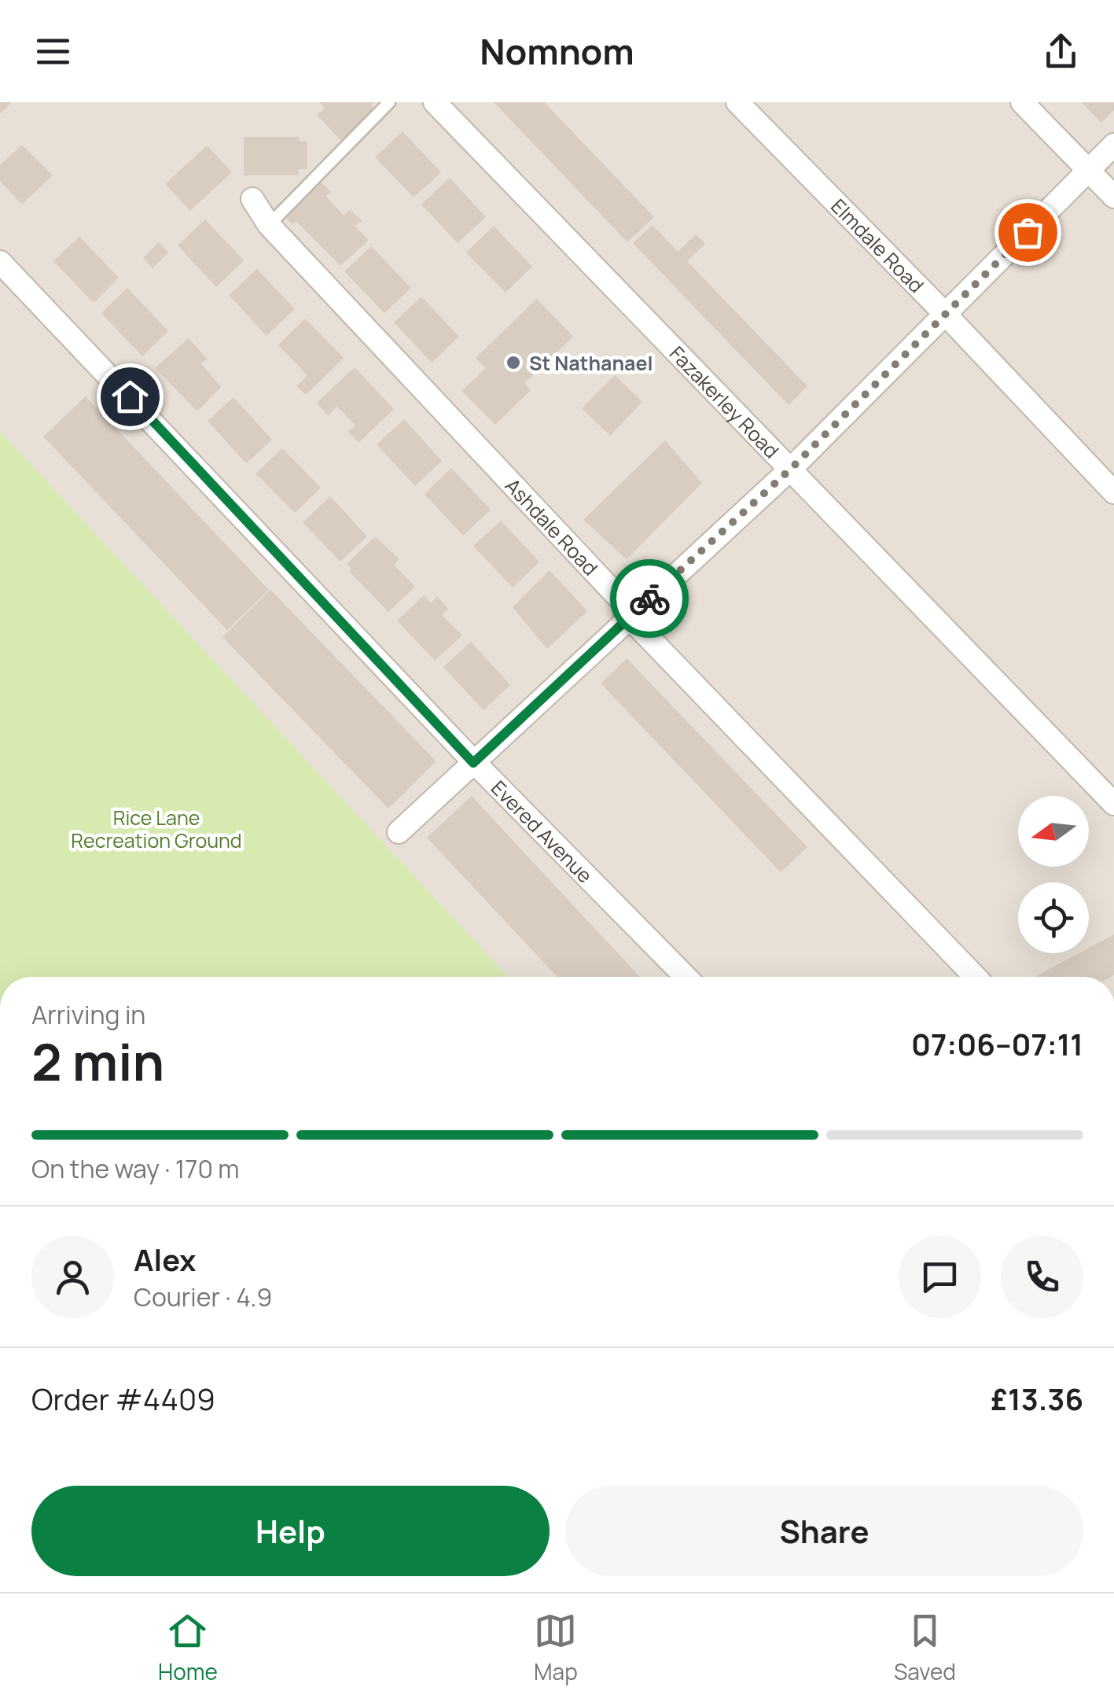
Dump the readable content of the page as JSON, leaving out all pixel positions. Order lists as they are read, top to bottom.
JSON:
{
  "streets": {
    "street": [
      "Elmdale Road",
      "Fazakerley Road",
      "Ashdale Road",
      "Evered Avenue"
    ]
  },
  "parks": ["Rice Lane Recreation Ground"],
  "places": ["St Nathanael"],
  "north": "left",
  "page": {
    "header": "Nomnom",
    "heading": ["2 min", "Arriving in", "07:06–07:11"],
    "panel": [
      "Alex",
      "Courier · 4.9",
      "Order #4409",
      "£13.36"
    ],
    "bar": "On the way · 170 m",
    "buttons": ["Help", "Share"],
    "tabs": ["Home", "Map", "Saved"]
  }
}
